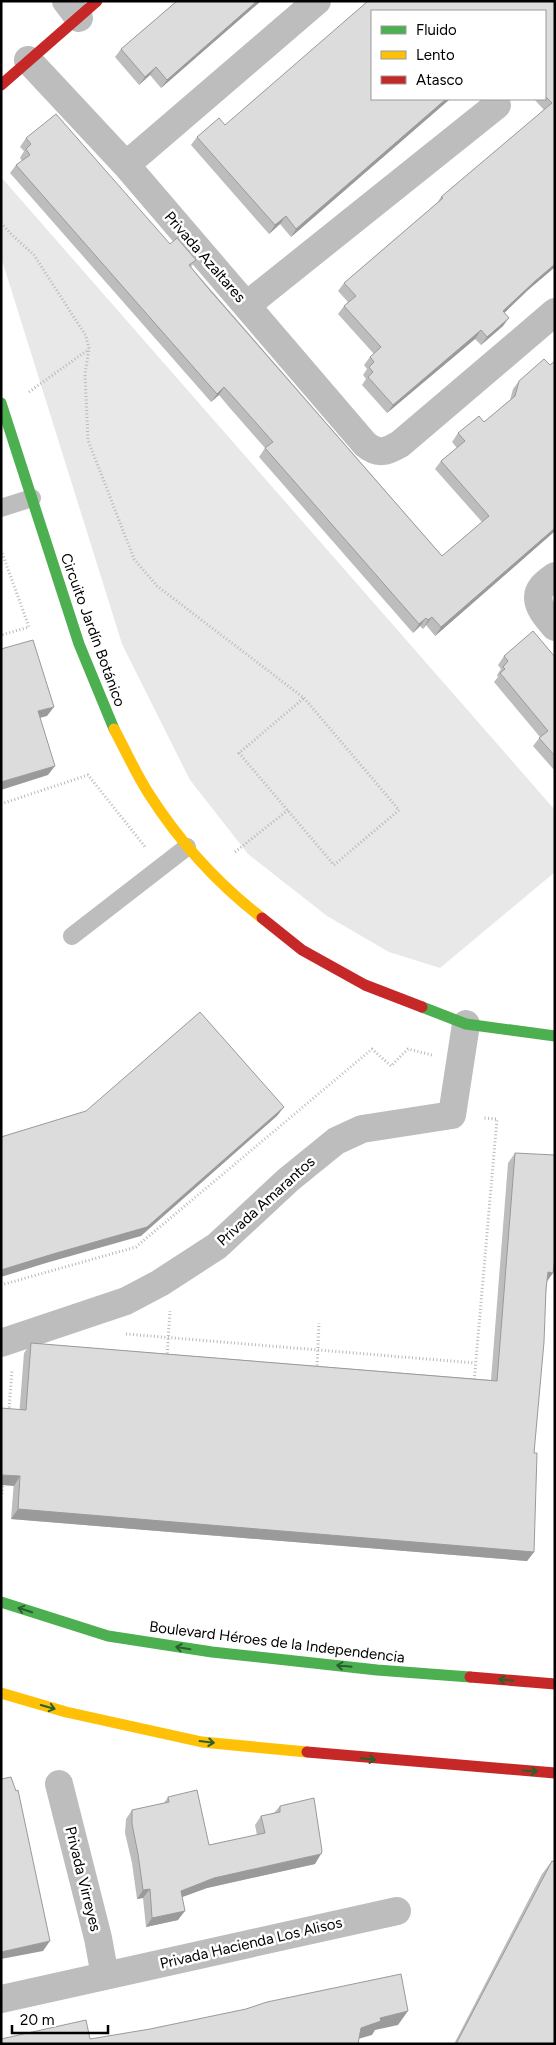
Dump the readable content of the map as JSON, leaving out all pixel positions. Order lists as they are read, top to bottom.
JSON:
{
  "streets": {
    "main road": ["Circuito Jardín Botánico", "Boulevard Héroes de la Independencia"],
    "street": [
      "Privada Azaltares",
      "Privada Amarantos",
      "Privada Virreyes",
      "Privada Hacienda Los Alisos"
    ]
  },
  "crossings": [
    ["Privada Virreyes", "Privada Hacienda Los Alisos"]
  ],
  "legend": ["Fluido", "Lento", "Atasco"],
  "scale_bar": "20 m"
}
